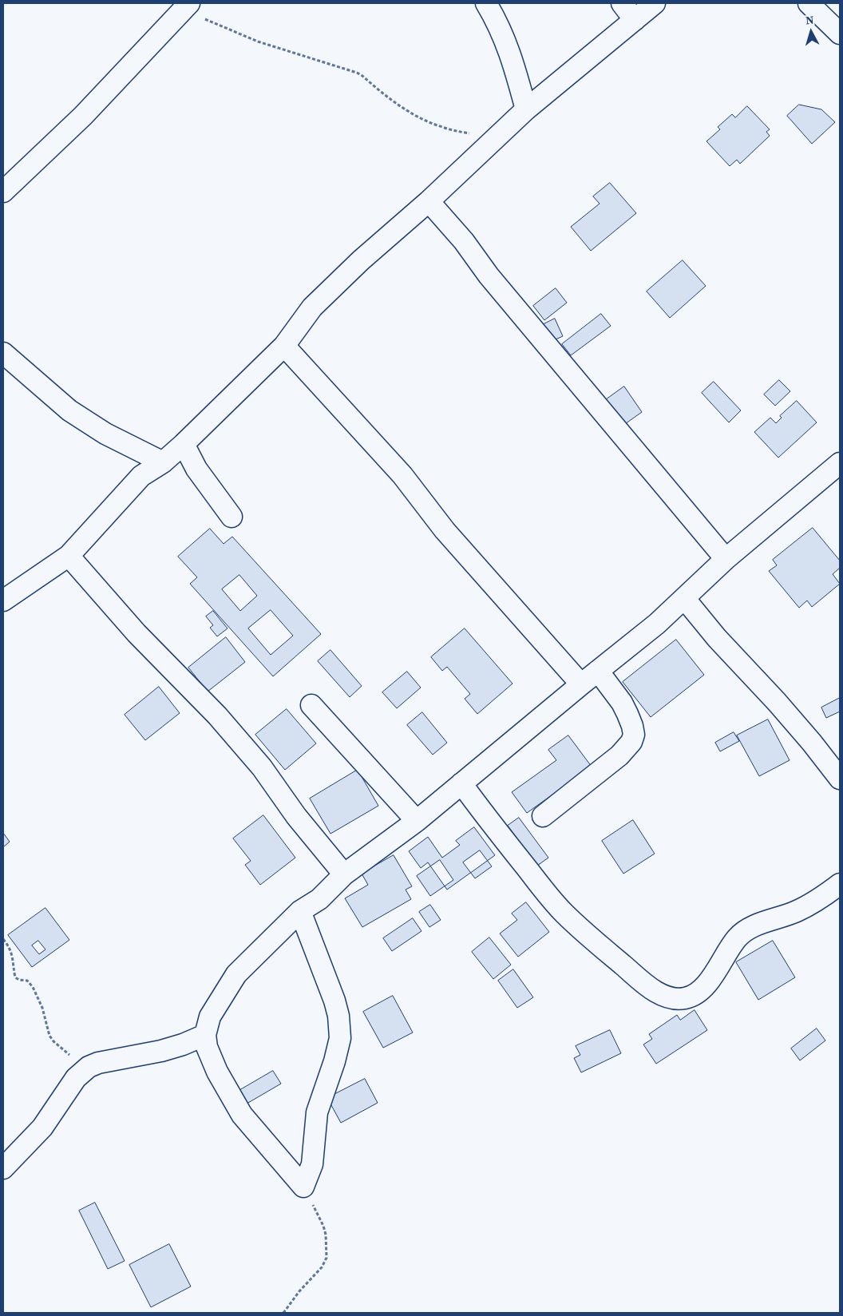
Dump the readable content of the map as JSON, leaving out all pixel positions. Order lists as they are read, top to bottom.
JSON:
{
  "north": "top"
}
